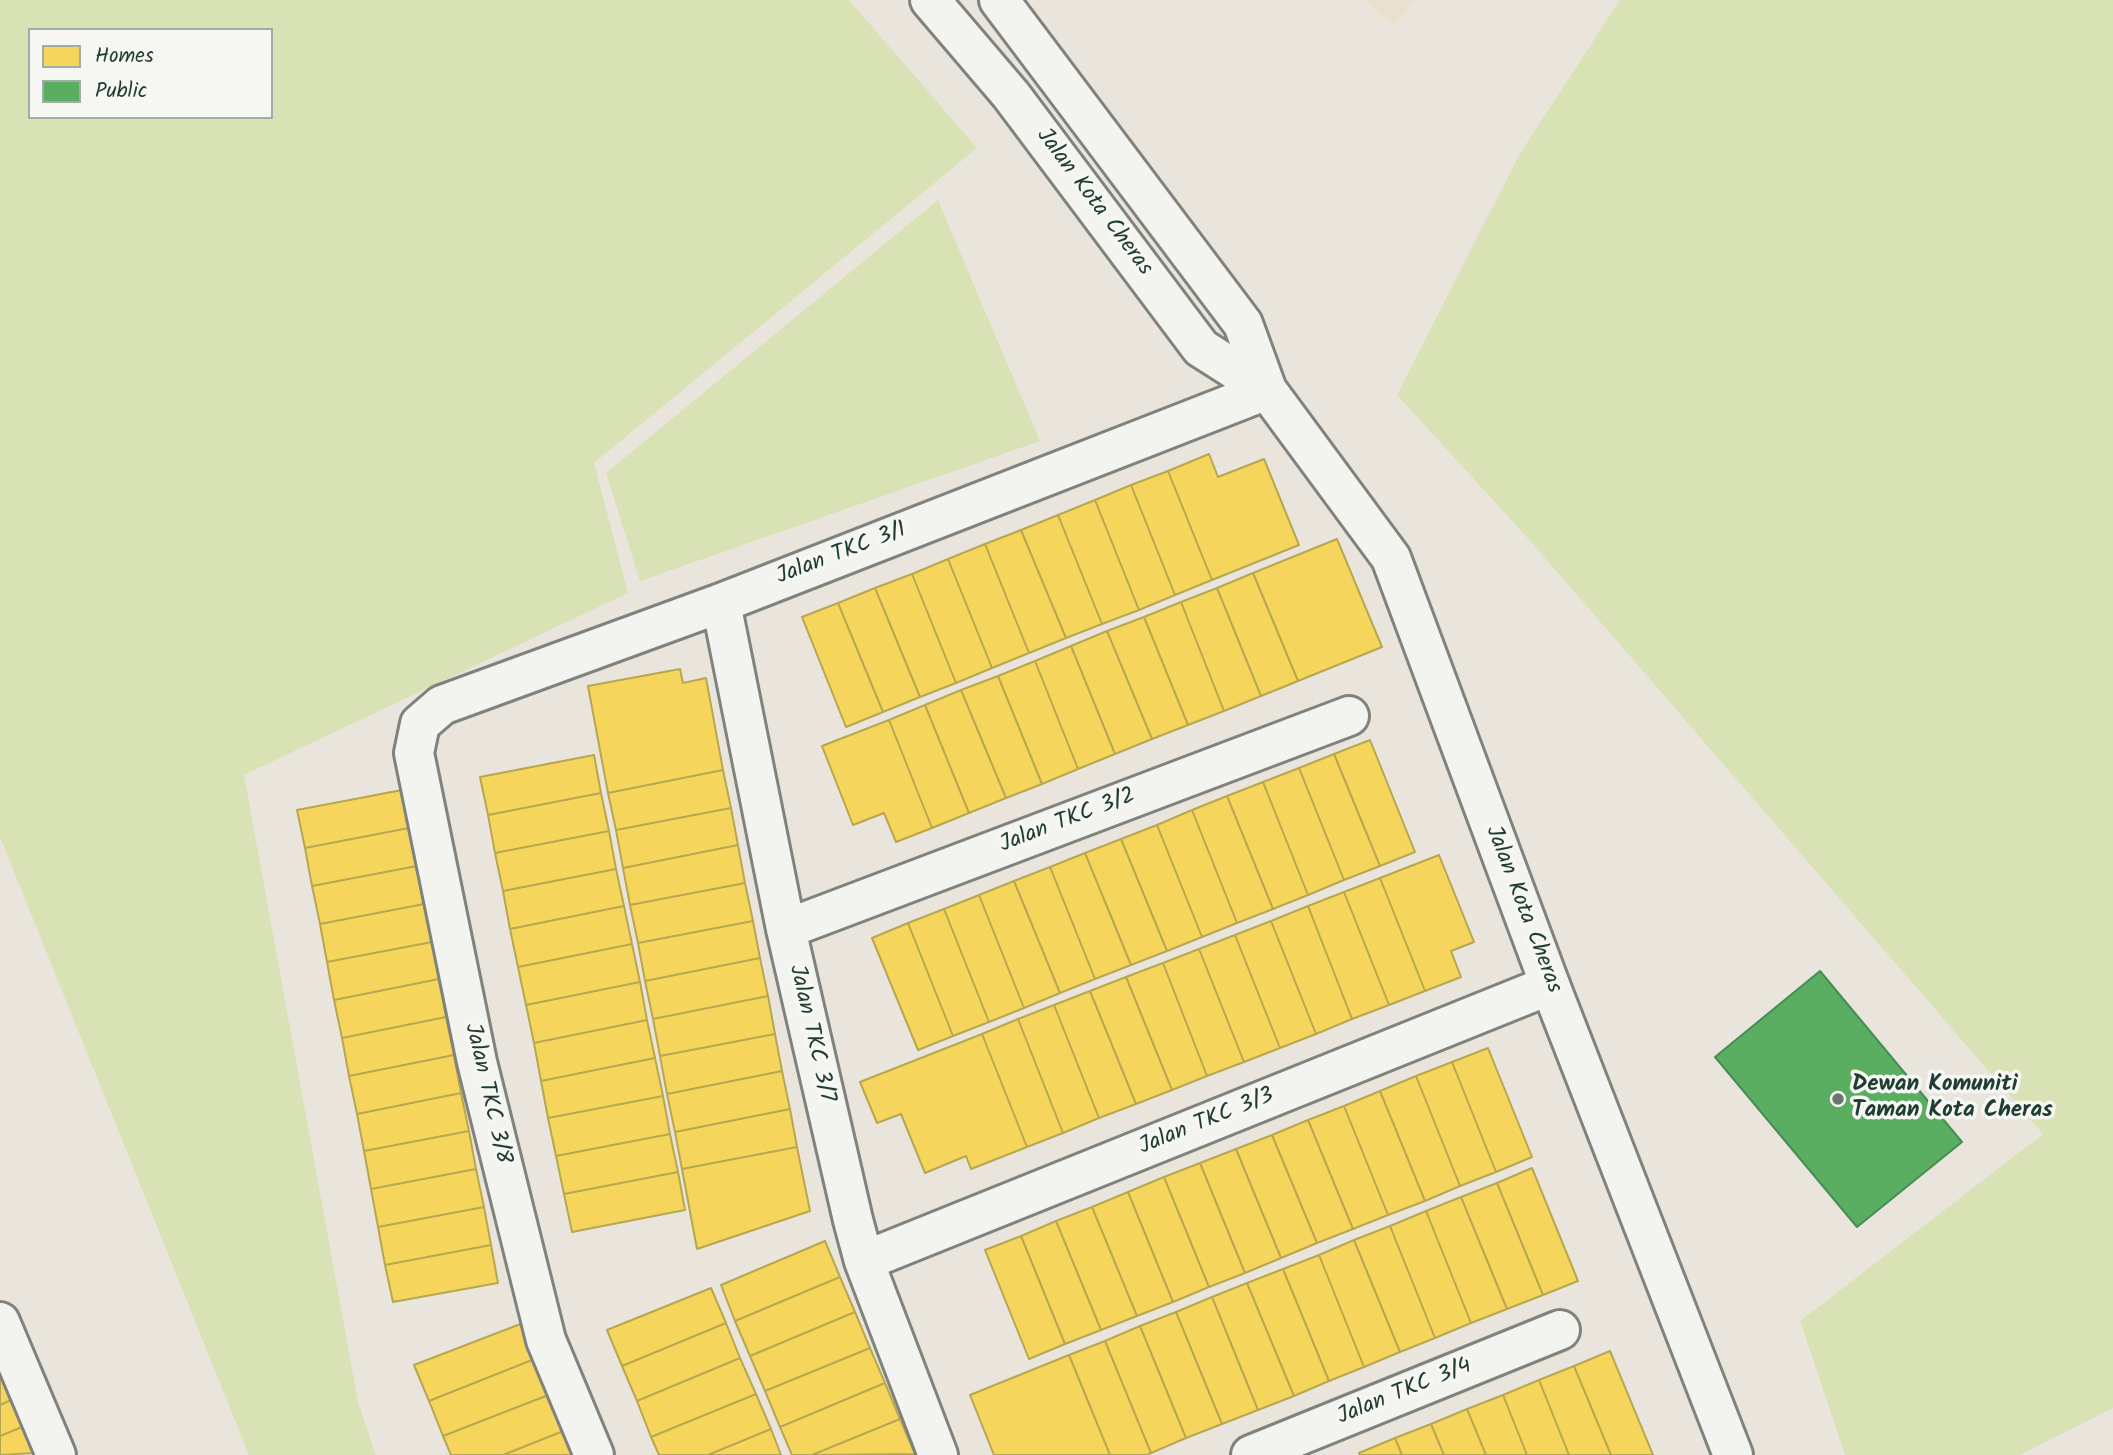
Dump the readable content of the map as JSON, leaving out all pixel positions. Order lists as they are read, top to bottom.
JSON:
{
  "streets": {
    "street": [
      "Jalan Kota Cheras",
      "Jalan TKC 3/1",
      "Jalan TKC 3/2",
      "Jalan TKC 3/7",
      "Jalan TKC 3/8",
      "Jalan TKC 3/3",
      "Jalan TKC 3/4"
    ]
  },
  "crossings": [
    ["Jalan Kota Cheras", "Jalan TKC 3/1"],
    ["Jalan Kota Cheras", "Jalan TKC 3/3"],
    ["Jalan TKC 3/1", "Jalan TKC 3/7"],
    ["Jalan TKC 3/1", "Jalan TKC 3/8"],
    ["Jalan TKC 3/2", "Jalan TKC 3/7"],
    ["Jalan TKC 3/7", "Jalan TKC 3/3"]
  ],
  "places": ["Dewan Komuniti Taman Kota Cheras"],
  "legend": ["Homes", "Public"]
}
